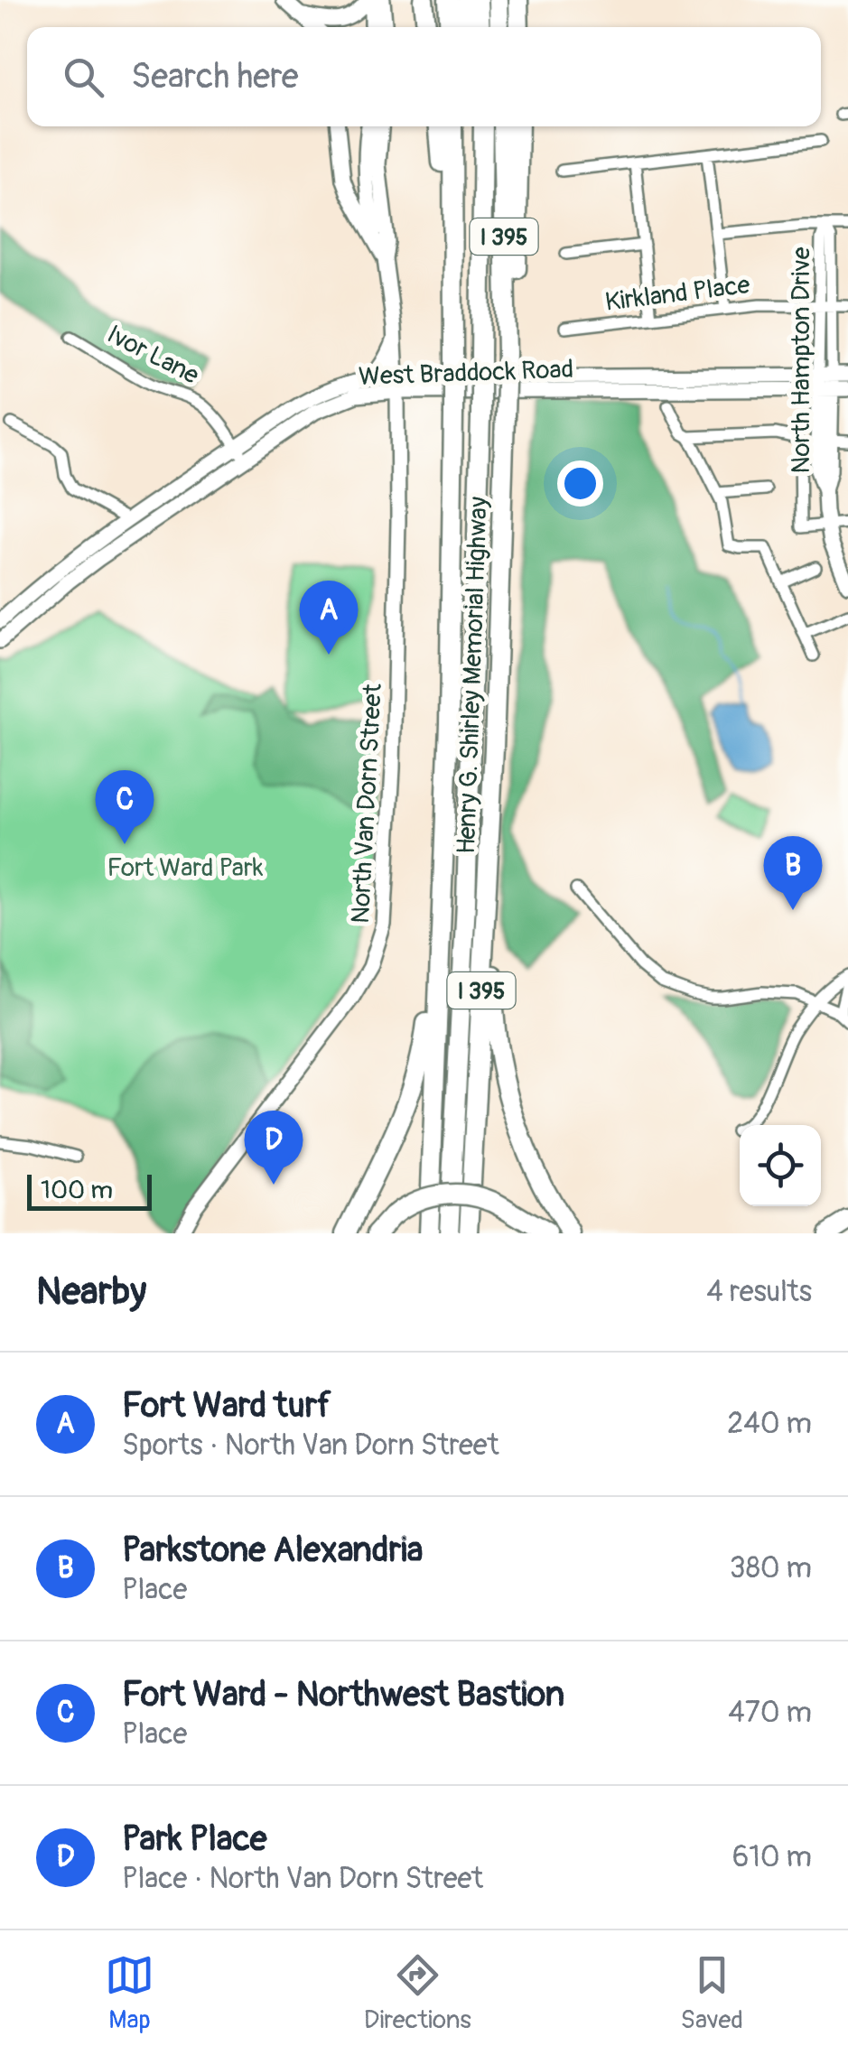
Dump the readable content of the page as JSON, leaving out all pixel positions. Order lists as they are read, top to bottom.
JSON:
{
  "streets": {
    "highway": ["I 395", "Henry G. Shirley Memorial Highway"],
    "main road": ["North Hampton Drive", "West Braddock Road", "North Van Dorn Street"],
    "street": ["Kirkland Place", "Ivor Lane"]
  },
  "crossings": [
    ["I 395", "Henry G. Shirley Memorial Highway"],
    ["Kirkland Place", "North Hampton Drive"],
    ["Ivor Lane", "West Braddock Road"],
    ["North Hampton Drive", "West Braddock Road"],
    ["West Braddock Road", "North Van Dorn Street"]
  ],
  "parks": ["Fort Ward Park"],
  "scale_bar": "100 m",
  "page": {
    "search": "Search here",
    "pins": [
      "A",
      "C",
      "B",
      "D"
    ],
    "scale": "100 m",
    "heading": ["Nearby", "4 results"],
    "list": [
      {
        "mark": "A",
        "name": "Fort Ward turf",
        "note": "Sports · North Van Dorn Street",
        "value": "240 m"
      },
      {
        "mark": "B",
        "name": "Parkstone Alexandria",
        "note": "Place",
        "value": "380 m"
      },
      {
        "mark": "C",
        "name": "Fort Ward - Northwest Bastion",
        "note": "Place",
        "value": "470 m"
      },
      {
        "mark": "D",
        "name": "Park Place",
        "note": "Place · North Van Dorn Street",
        "value": "610 m"
      }
    ],
    "nav": ["Map", "Directions", "Saved"]
  }
}
